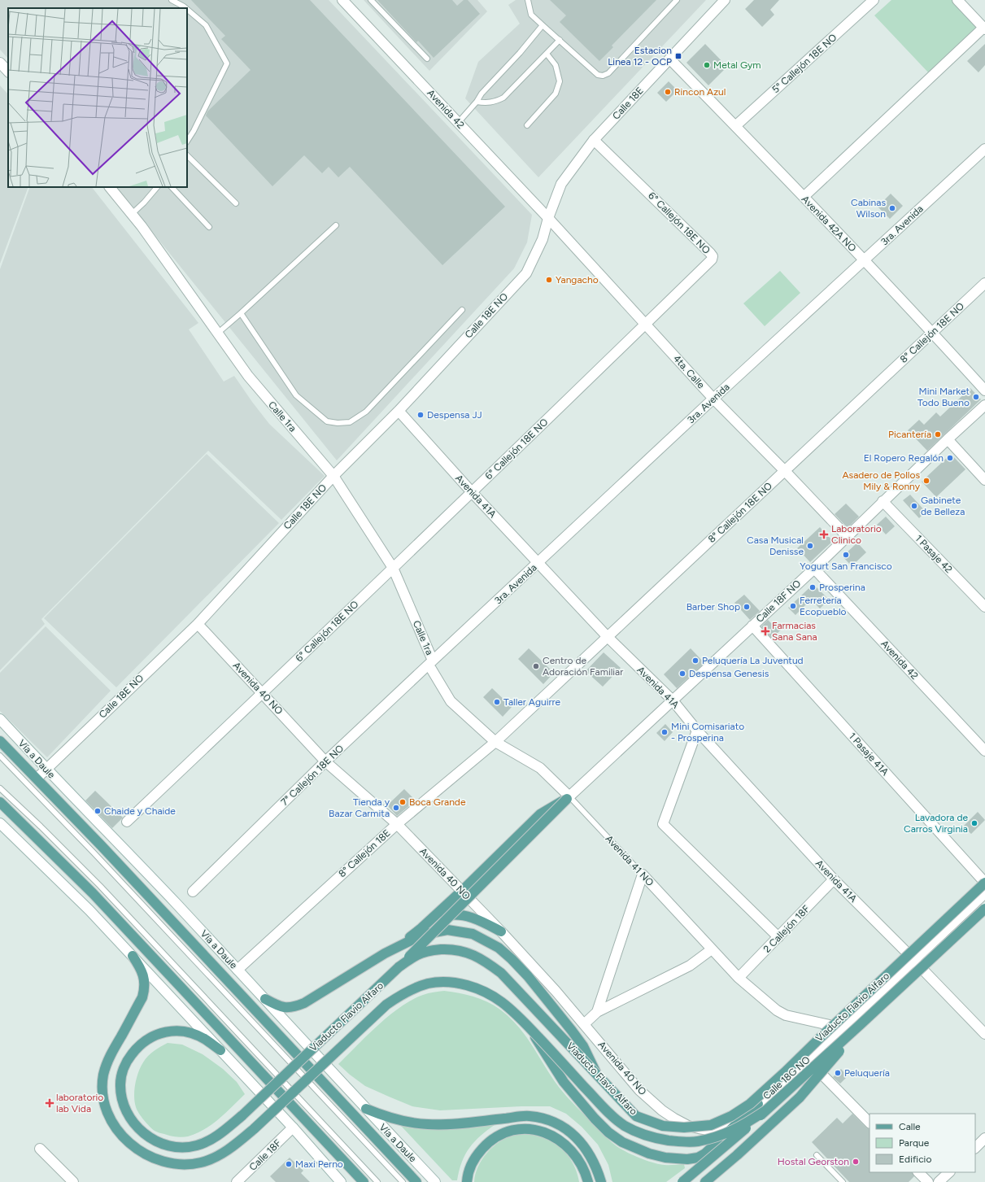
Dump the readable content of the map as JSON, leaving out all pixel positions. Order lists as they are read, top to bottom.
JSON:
{
  "streets": {
    "main road": ["Vía a Daule", "Viaducto Flavio Alfaro"],
    "street": [
      "5° Callejón 18E NO",
      "Calle 18E",
      "Avenida 42",
      "6° Callejón 18E NO",
      "Avenida 42A NO",
      "3ra. Avenida",
      "Calle 18E NO",
      "8° Callejón 18E NO",
      "4ta. Calle",
      "Calle 1ra",
      "Avenida 41A",
      "1 Pasaje 42",
      "Calle 18F NO",
      "Avenida 40 NO",
      "1 Pasaje 41A",
      "7° Callejón 18E NO",
      "8° Callejón 18E",
      "Avenida 41 NO",
      "2 Callejón 18F",
      "Calle 18G NO",
      "Calle 18F"
    ]
  },
  "crossings": [
    ["5° Callejón 18E NO", "Avenida 42A NO"],
    ["Calle 18E", "Avenida 42"],
    ["Calle 18E", "6° Callejón 18E NO"],
    ["Calle 18E", "Avenida 42A NO"],
    ["Calle 18E", "Calle 18E NO"],
    ["Calle 18E", "4ta. Calle"],
    ["Avenida 42", "Calle 18E NO"],
    ["Avenida 42", "4ta. Calle"],
    ["Avenida 42", "Calle 18F NO"],
    ["6° Callejón 18E NO", "4ta. Calle"],
    ["6° Callejón 18E NO", "Calle 1ra"],
    ["6° Callejón 18E NO", "Avenida 41A"],
    ["6° Callejón 18E NO", "Avenida 40 NO"],
    ["Avenida 42A NO", "3ra. Avenida"],
    ["Avenida 42A NO", "8° Callejón 18E NO"],
    ["3ra. Avenida", "4ta. Calle"],
    ["3ra. Avenida", "Calle 1ra"],
    ["3ra. Avenida", "Avenida 41A"],
    ["3ra. Avenida", "7° Callejón 18E NO"],
    ["3ra. Avenida", "Avenida 41 NO"],
    ["Calle 18E NO", "4ta. Calle"],
    ["Calle 18E NO", "Calle 1ra"],
    ["Calle 18E NO", "Avenida 41A"],
    ["Calle 18E NO", "Avenida 40 NO"],
    ["Calle 18E NO", "Vía a Daule"],
    ["8° Callejón 18E NO", "4ta. Calle"],
    ["8° Callejón 18E NO", "Avenida 41A"],
    ["8° Callejón 18E NO", "8° Callejón 18E"],
    ["8° Callejón 18E NO", "Avenida 41 NO"],
    ["4ta. Calle", "Calle 18F NO"],
    ["Calle 1ra", "7° Callejón 18E NO"],
    ["Calle 1ra", "Avenida 41 NO"],
    ["Avenida 41A", "Calle 18F NO"],
    ["Avenida 41A", "2 Callejón 18F"],
    ["Avenida 41A", "Calle 18G NO"],
    ["1 Pasaje 42", "Calle 18F NO"],
    ["Calle 18F NO", "1 Pasaje 41A"],
    ["Calle 18F NO", "Avenida 41 NO"],
    ["Avenida 40 NO", "7° Callejón 18E NO"],
    ["Avenida 40 NO", "8° Callejón 18E"],
    ["Avenida 40 NO", "Calle 18G NO"],
    ["1 Pasaje 41A", "Viaducto Flavio Alfaro"],
    ["Vía a Daule", "8° Callejón 18E"],
    ["7° Callejón 18E NO", "Avenida 41 NO"],
    ["8° Callejón 18E", "Avenida 41 NO"],
    ["Avenida 41 NO", "2 Callejón 18F"],
    ["Avenida 41 NO", "Calle 18G NO"]
  ],
  "places": {
    "transit": ["Estacion Linea 12 - OCP"],
    "other": [
      "Metal Gym",
      "Rincon Azul",
      "Cabinas Wilson",
      "Yangacho",
      "Mini Market Todo Bueno",
      "Despensa JJ",
      "Picantería",
      "El Ropero Regalón",
      "Asadero de Pollos Mily & Ronny",
      "Gabinete de Belleza",
      "Casa Musical Denisse",
      "Yogurt San Francisco",
      "Prosperina",
      "Ferretería Ecopueblo",
      "Barber Shop",
      "Peluquería La Juventud",
      "Centro de Adoración Familiar",
      "Despensa Genesis",
      "Taller Aguirre",
      "Mini Comisariato - Prosperina",
      "Boca Grande",
      "Tienda y Bazar Carmita",
      "Chaide y Chaide",
      "Lavadora de Carros Virginia",
      "Peluquería",
      "Hostal Georston",
      "Maxi Perno"
    ],
    "health": ["Laboratorio Clinico", "Farmacias Sana Sana", "laboratorio lab Vida"]
  },
  "legend": ["Calle", "Parque", "Edificio"]
}
